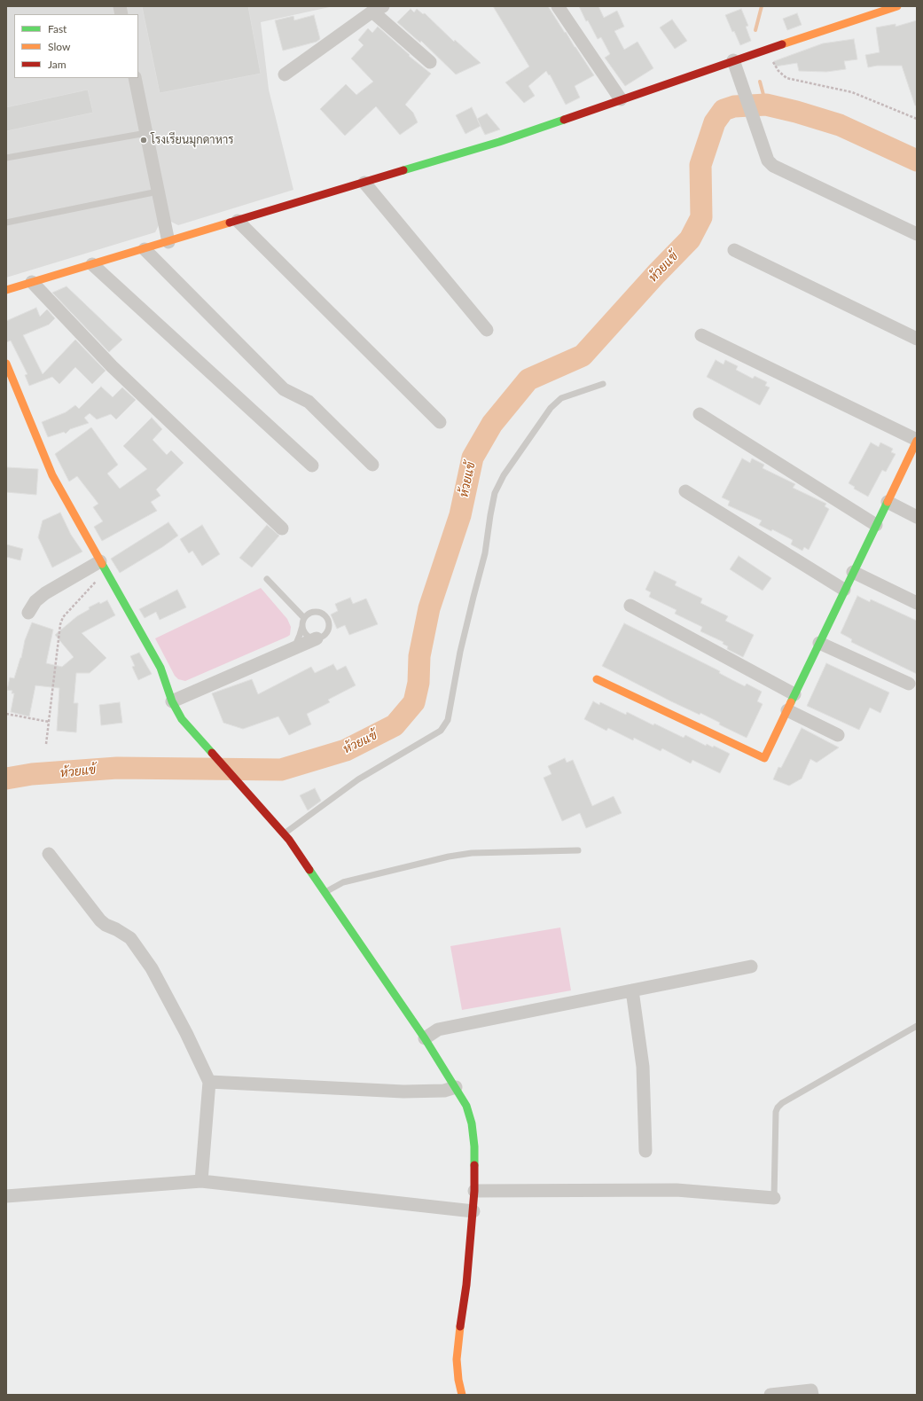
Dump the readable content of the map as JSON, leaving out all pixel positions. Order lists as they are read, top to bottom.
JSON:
{
  "water": ["ห้วยแข้"],
  "places": ["โรงเรียนมุกดาหาร"],
  "legend": ["Fast", "Slow", "Jam"]
}
